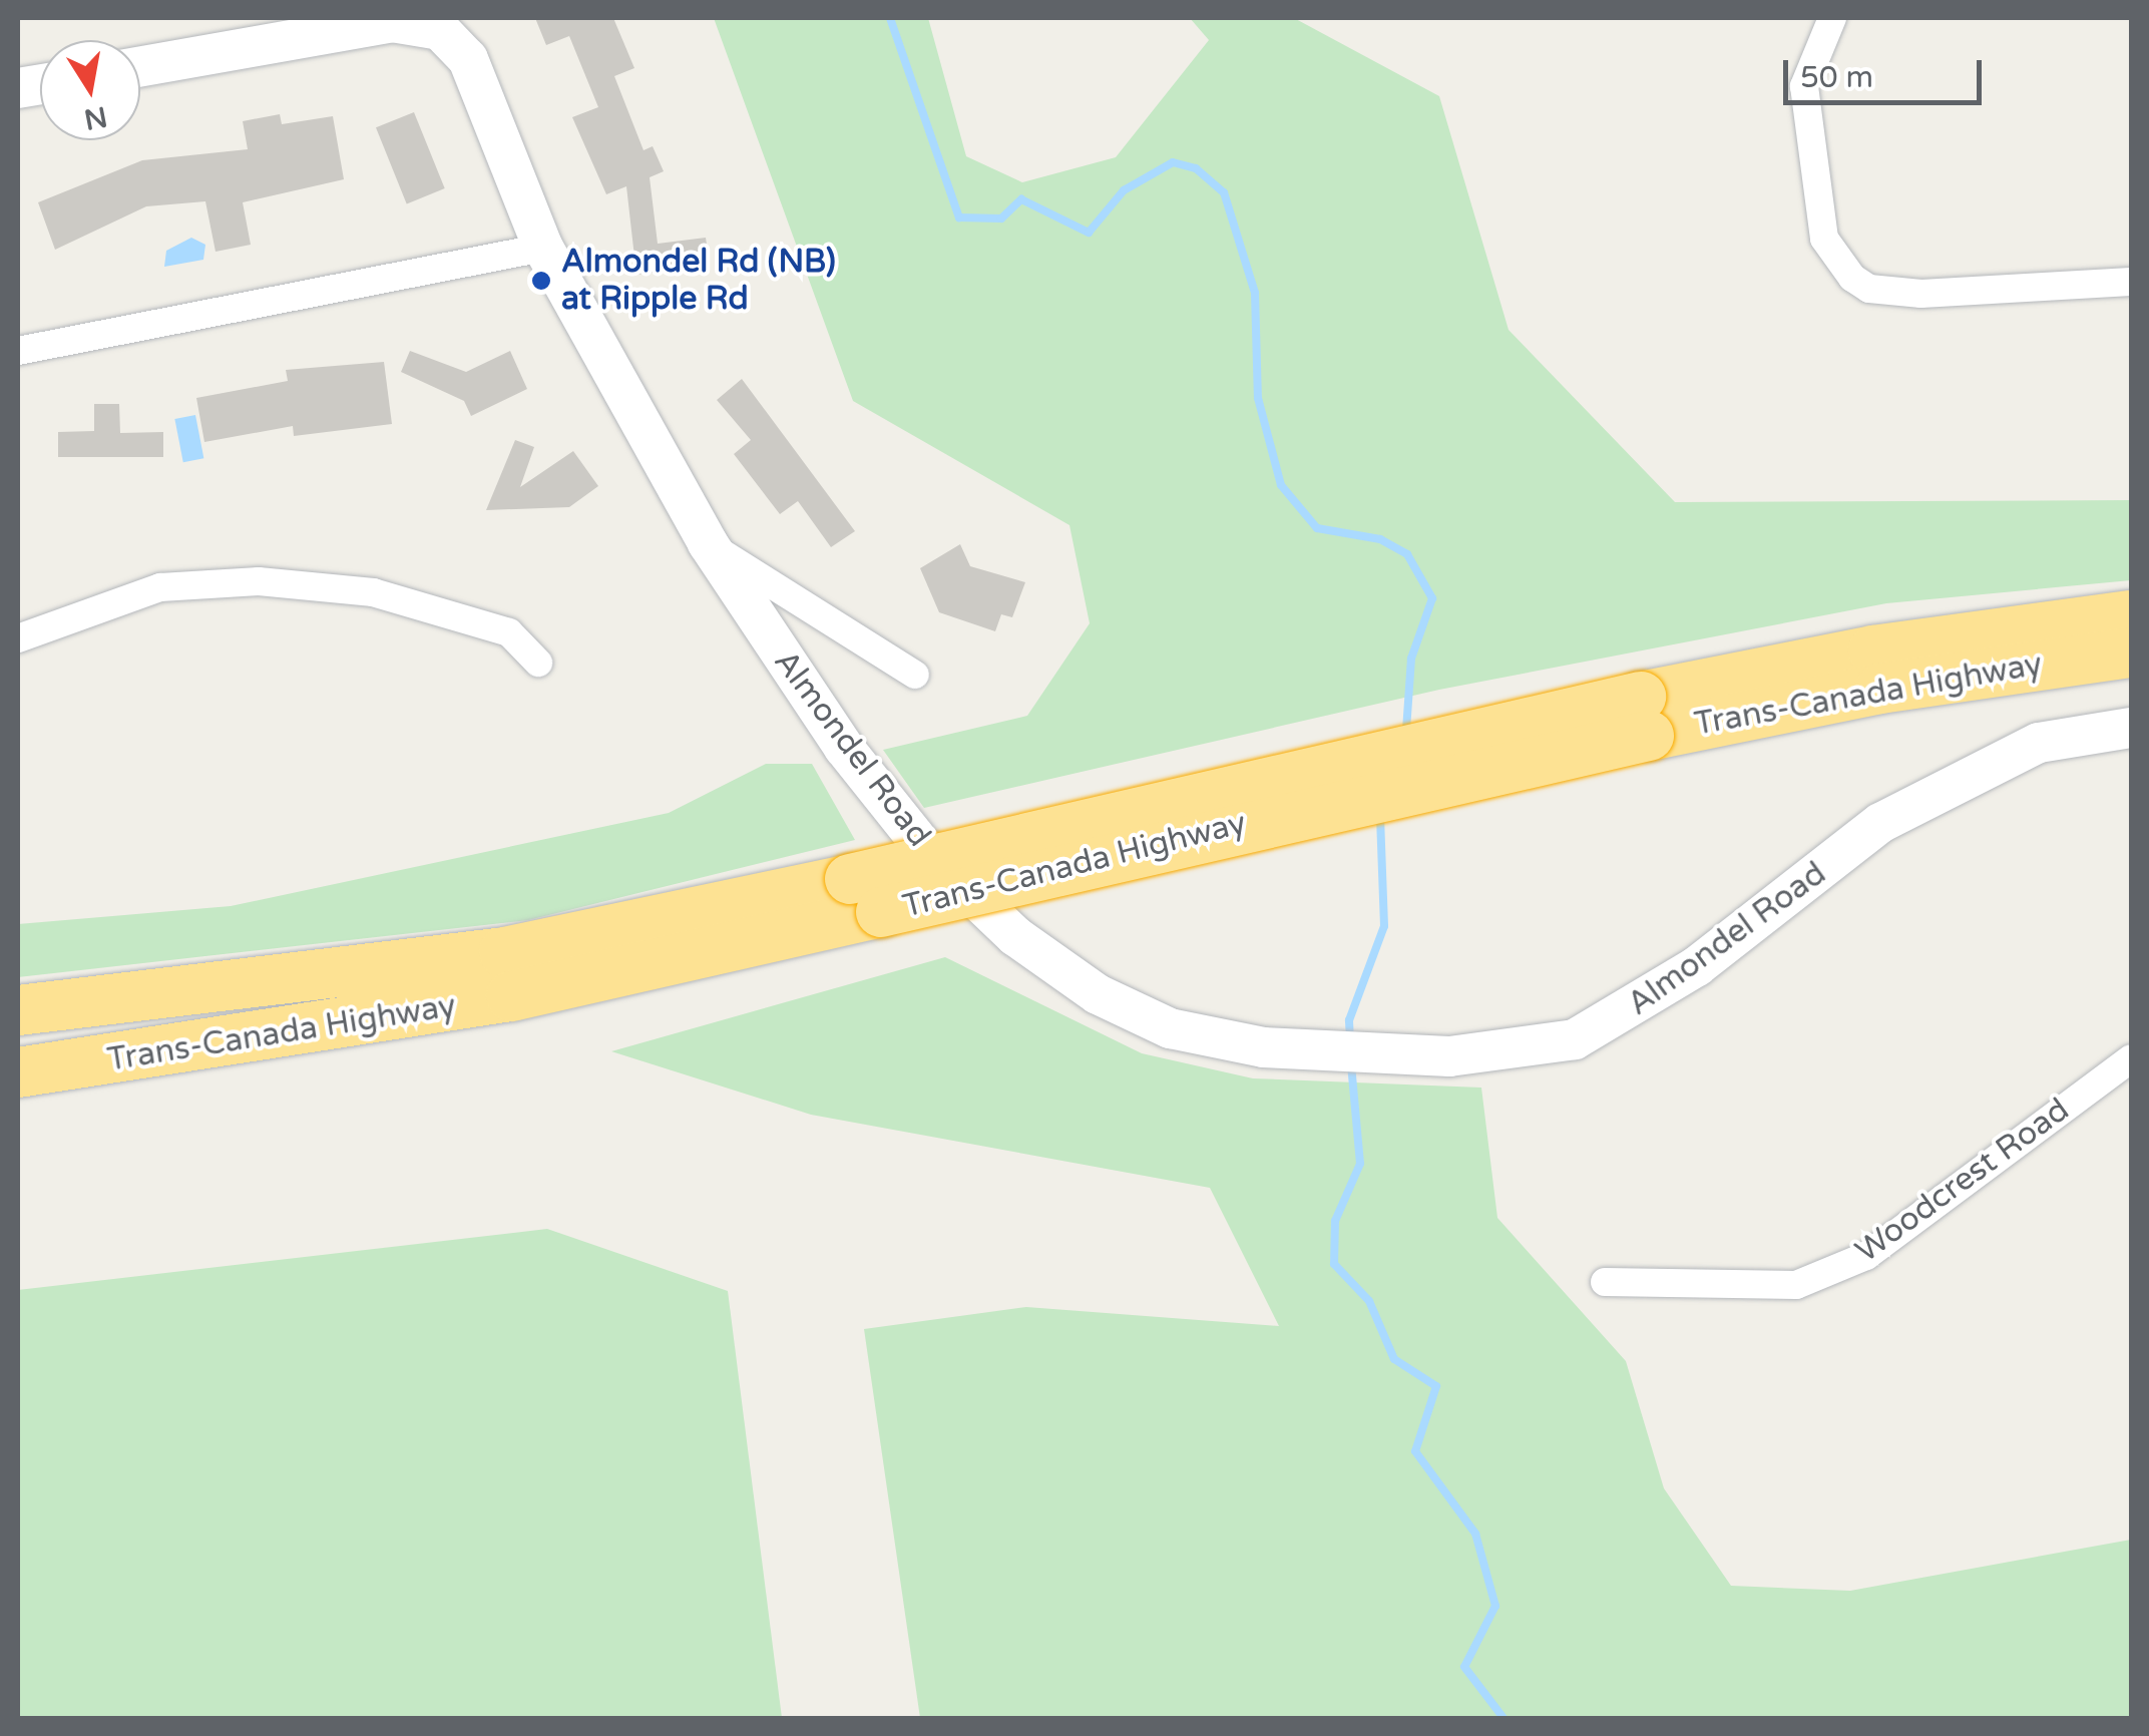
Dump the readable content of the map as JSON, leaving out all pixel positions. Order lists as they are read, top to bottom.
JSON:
{
  "streets": {
    "highway": ["Trans-Canada Highway"],
    "street": ["Almondel Road", "Woodcrest Road"]
  },
  "places": ["Almondel Rd (NB) at Ripple Rd"],
  "scale_bar": "50 m",
  "north": "bottom"
}
